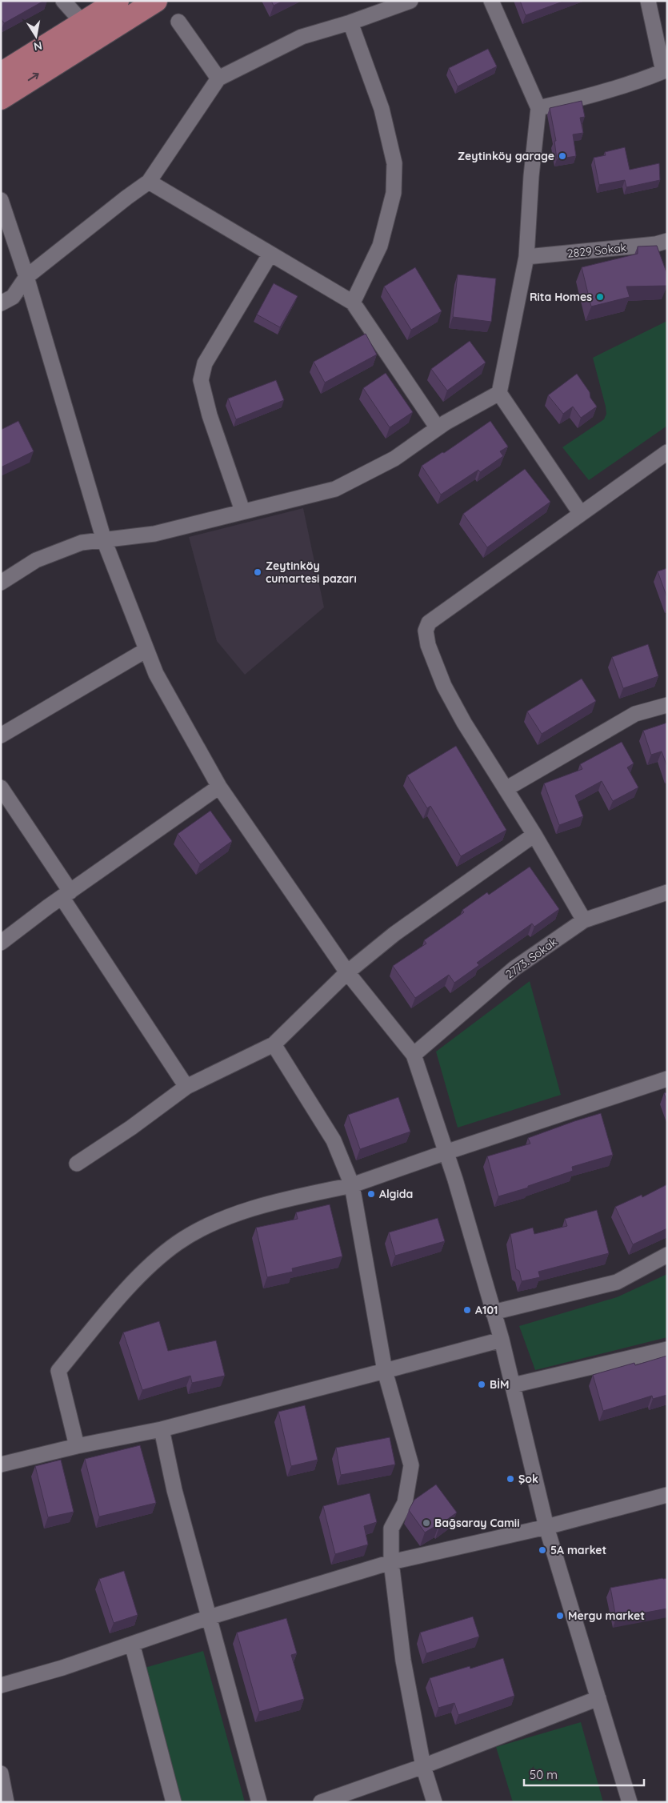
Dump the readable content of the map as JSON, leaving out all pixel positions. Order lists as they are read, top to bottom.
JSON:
{
  "streets": {
    "street": ["2829 Sokak", "2773. Sokak"]
  },
  "places": [
    "Zeytinköy garage",
    "Rita Homes",
    "Zeytinköy cumartesi pazarı",
    "Algida",
    "A101",
    "BİM",
    "Şok",
    "Bağsaray Camii",
    "5A market",
    "Mergu market"
  ],
  "scale_bar": "50 m",
  "north": "bottom"
}
